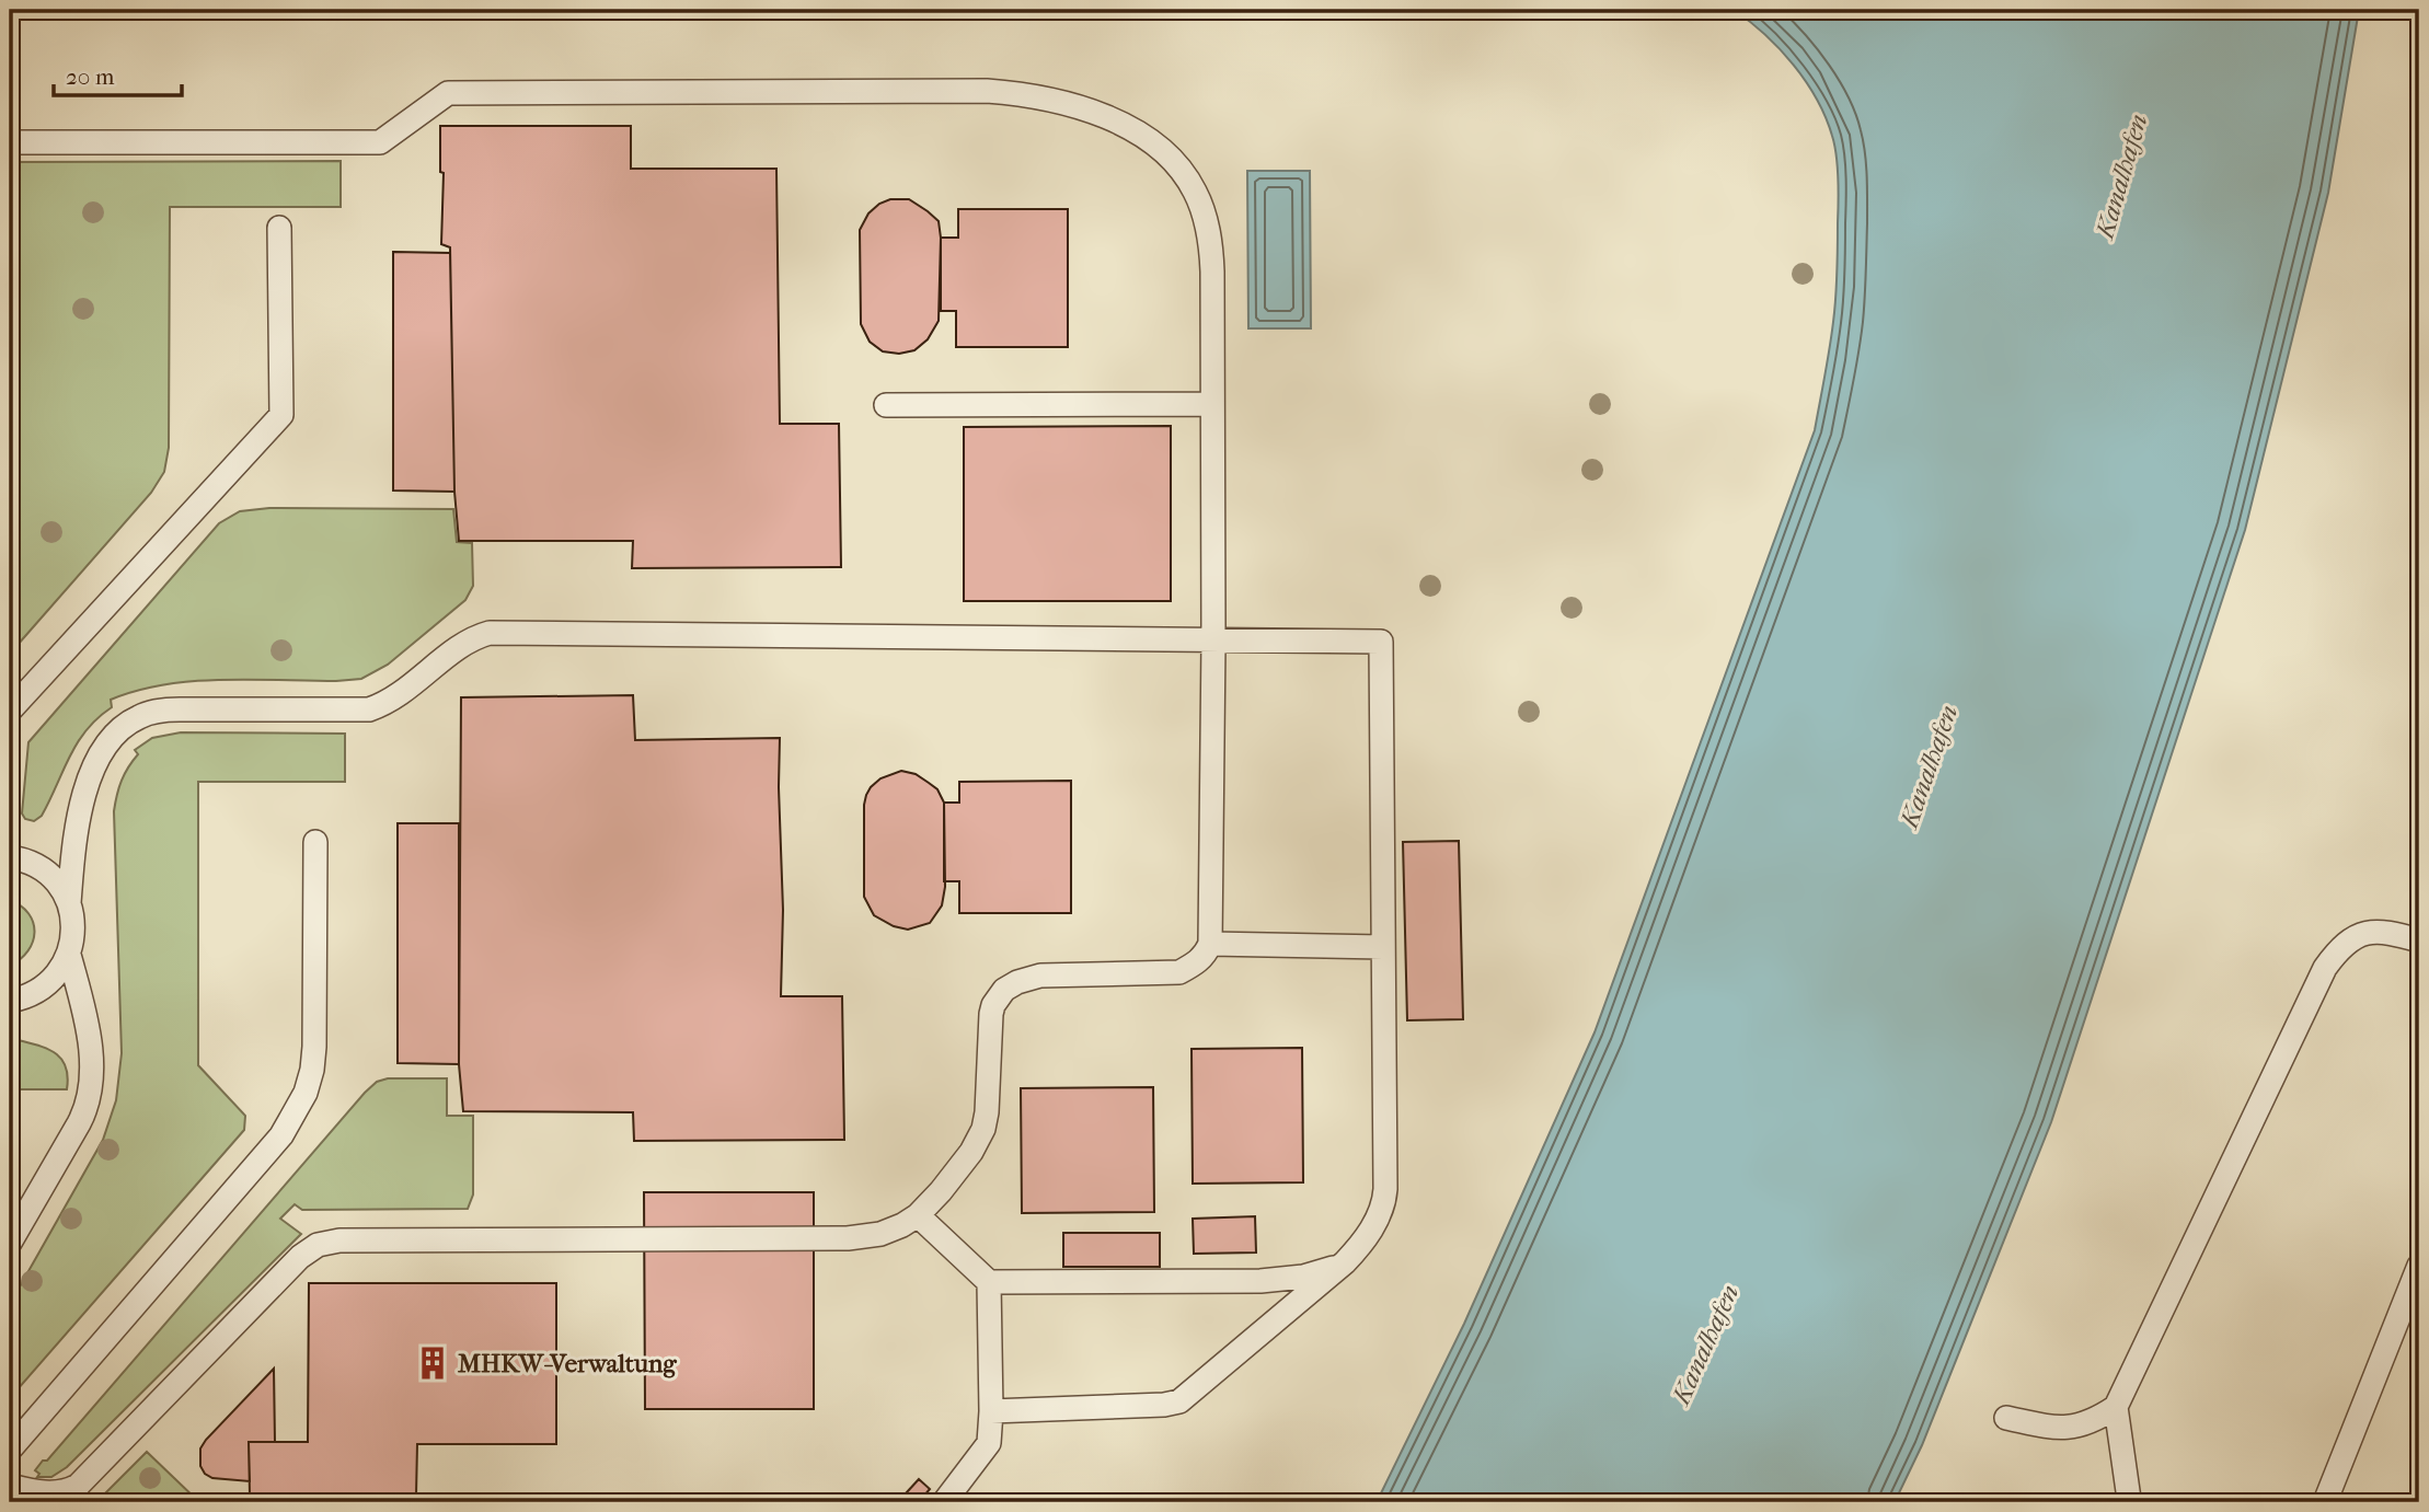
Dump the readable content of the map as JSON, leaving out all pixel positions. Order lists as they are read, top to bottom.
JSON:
{
  "water": ["Kanalhafen"],
  "places": {
    "building": ["MHKW-Verwaltung"]
  },
  "scale_bar": "20 m"
}
